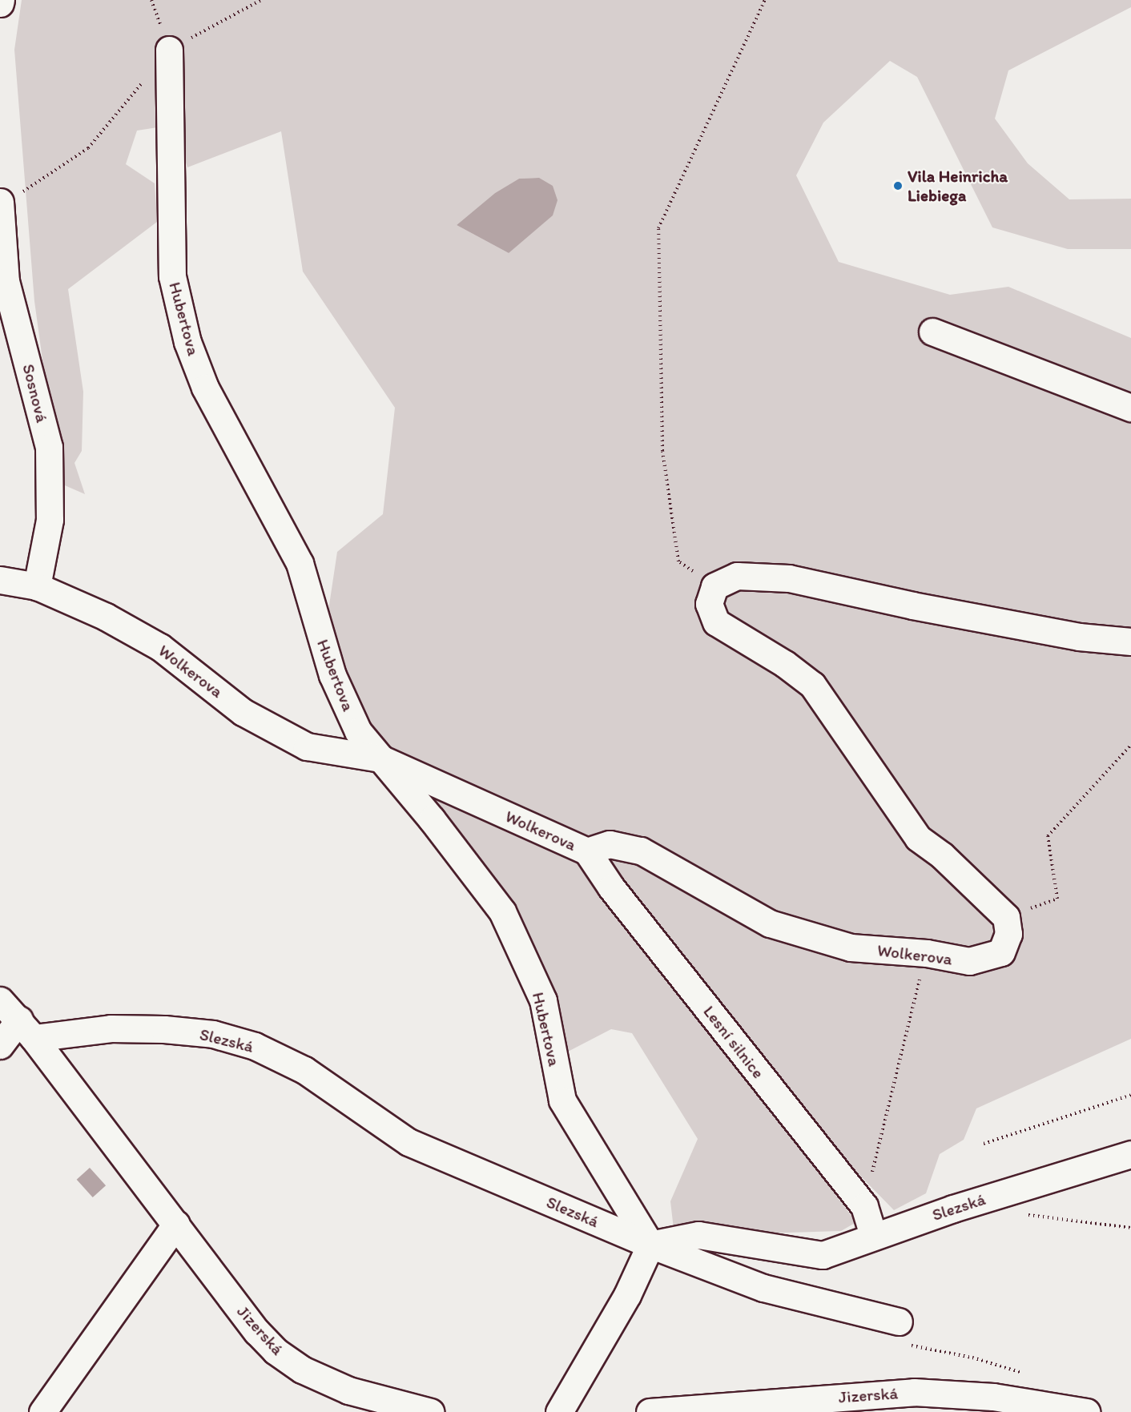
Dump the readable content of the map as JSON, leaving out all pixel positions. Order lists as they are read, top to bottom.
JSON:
{
  "streets": {
    "street": [
      "Hubertova",
      "Sosnová",
      "Wolkerova",
      "Slezská",
      "Lesní silnice",
      "Jizerská"
    ]
  },
  "crossings": [
    ["Hubertova", "Wolkerova"],
    ["Hubertova", "Slezská"],
    ["Sosnová", "Wolkerova"],
    ["Wolkerova", "Lesní silnice"],
    ["Slezská", "Lesní silnice"],
    ["Slezská", "Jizerská"]
  ],
  "places": ["Vila Heinricha Liebiega"]
}
